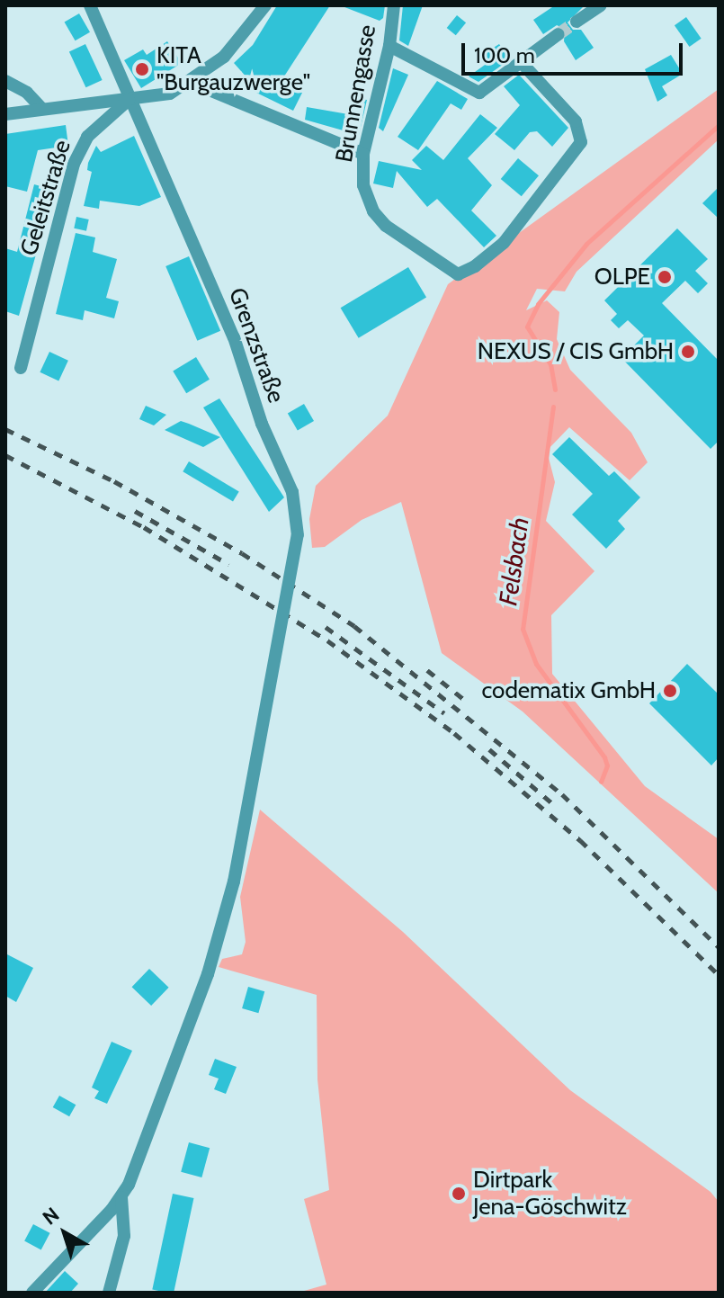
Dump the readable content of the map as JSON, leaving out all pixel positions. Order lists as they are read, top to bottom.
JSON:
{
  "streets": {
    "street": ["Brunnengasse", "Geleitstraße", "Grenzstraße"]
  },
  "crossings": [
    ["Geleitstraße", "Grenzstraße"]
  ],
  "water": ["Felsbach"],
  "places": [
    "KITA \"Burgauzwerge\"",
    "OLPE",
    "NEXUS / CIS GmbH",
    "codematix GmbH",
    "Dirtpark Jena-Göschwitz"
  ],
  "scale_bar": "100 m",
  "north": "top left"
}
